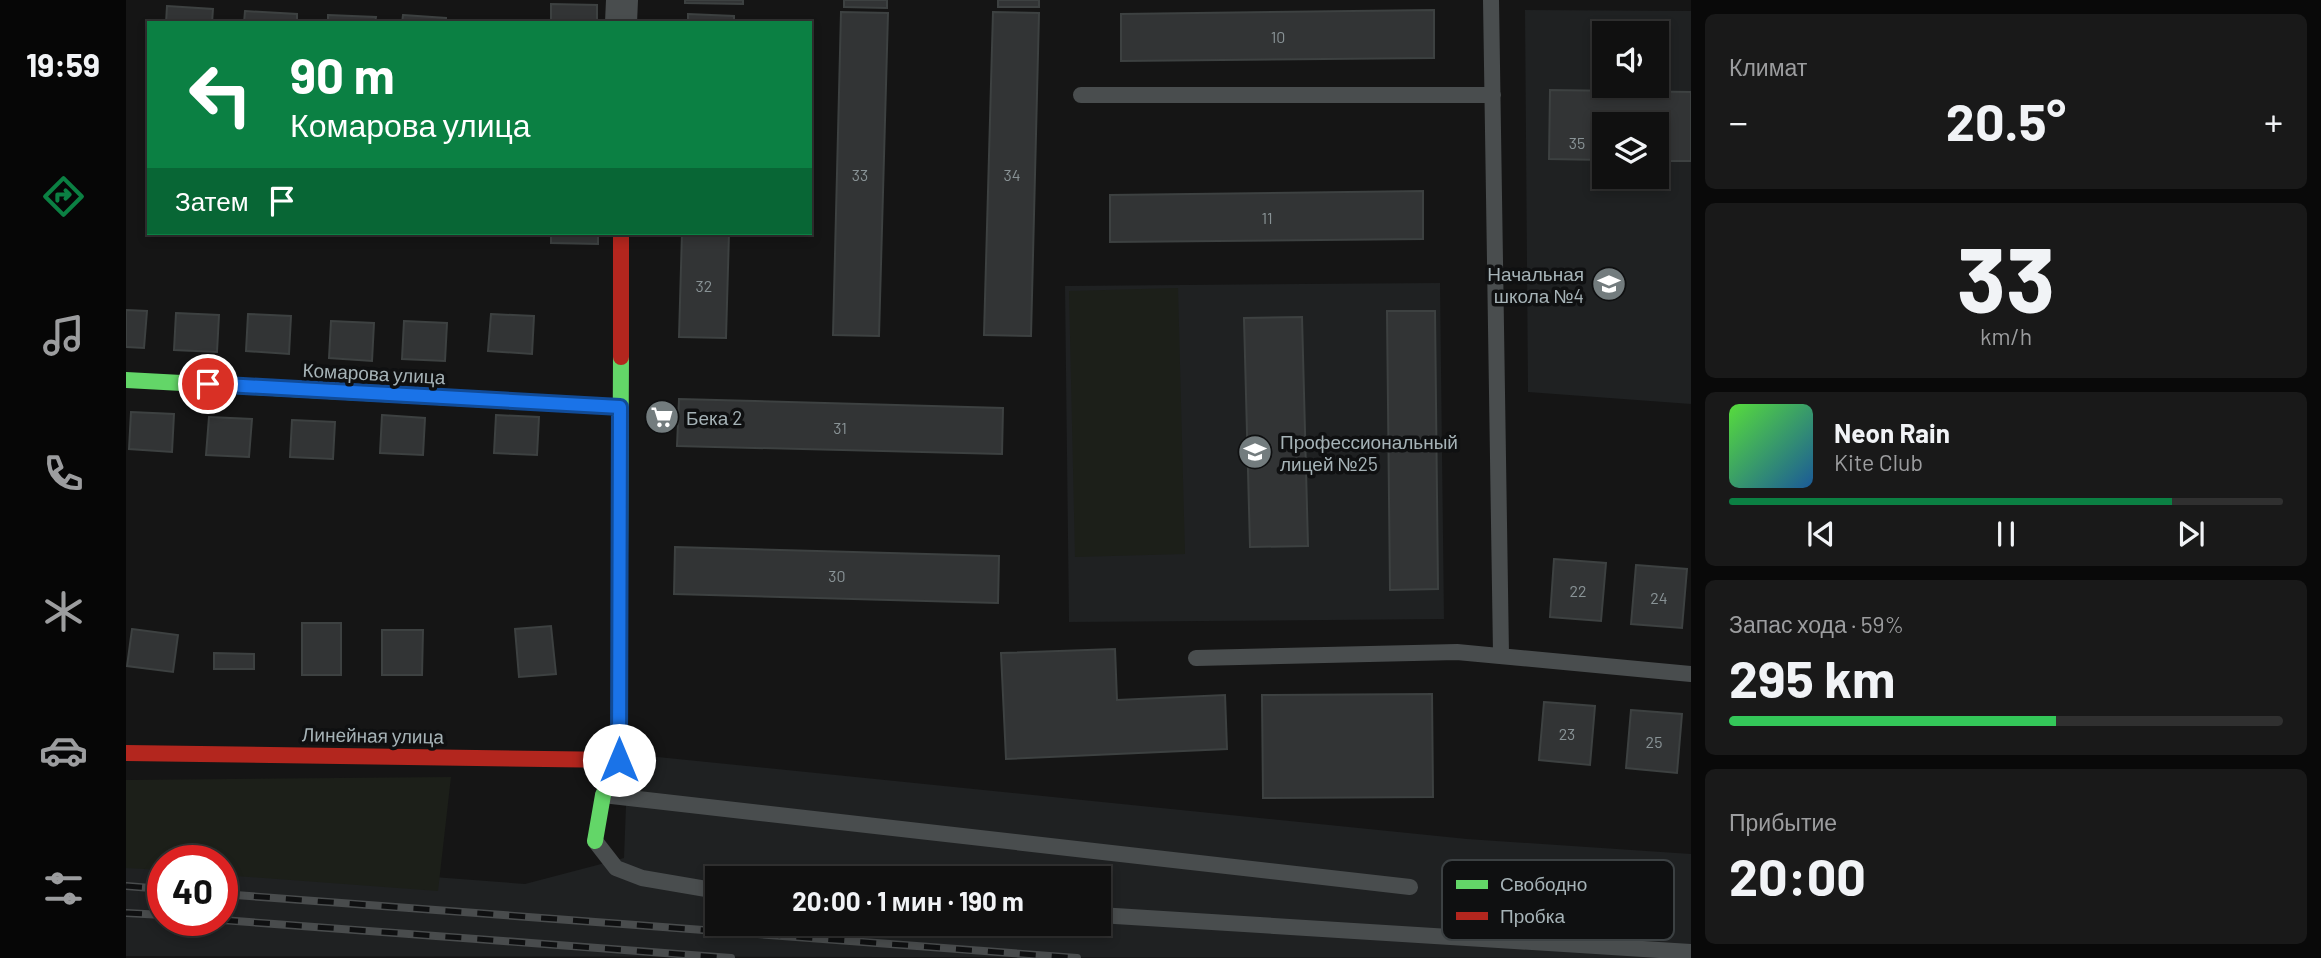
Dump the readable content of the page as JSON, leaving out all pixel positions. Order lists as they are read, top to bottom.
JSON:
{
  "streets": {
    "street": ["Комарова улица", "Линейная улица"]
  },
  "places": {
    "school or university": ["Начальная школа №4", "Профессиональный лицей №25"],
    "supermarket": ["Бека 2"]
  },
  "house_numbers": [
    "10",
    "35",
    "33",
    "34",
    "11",
    "32",
    "31",
    "30",
    "22",
    "24",
    "23",
    "25"
  ],
  "legend": ["Свободно", "Пробка"],
  "page": {
    "tabs": "19:59",
    "tile": [
      "Климат",
      ["33", "km/h"],
      ["Запас хода · 59%", "295 km"],
      ["Прибытие", "20:00"]
    ],
    "turn": ["90 m", "Комарова улица"],
    "heat": ["−", "20.5°", "+"],
    "then": "Затем",
    "song": ["Neon Rain", "Kite Club"],
    "limit": "40",
    "trip": "20:00 · 1 мин · 190 m"
  }
}
